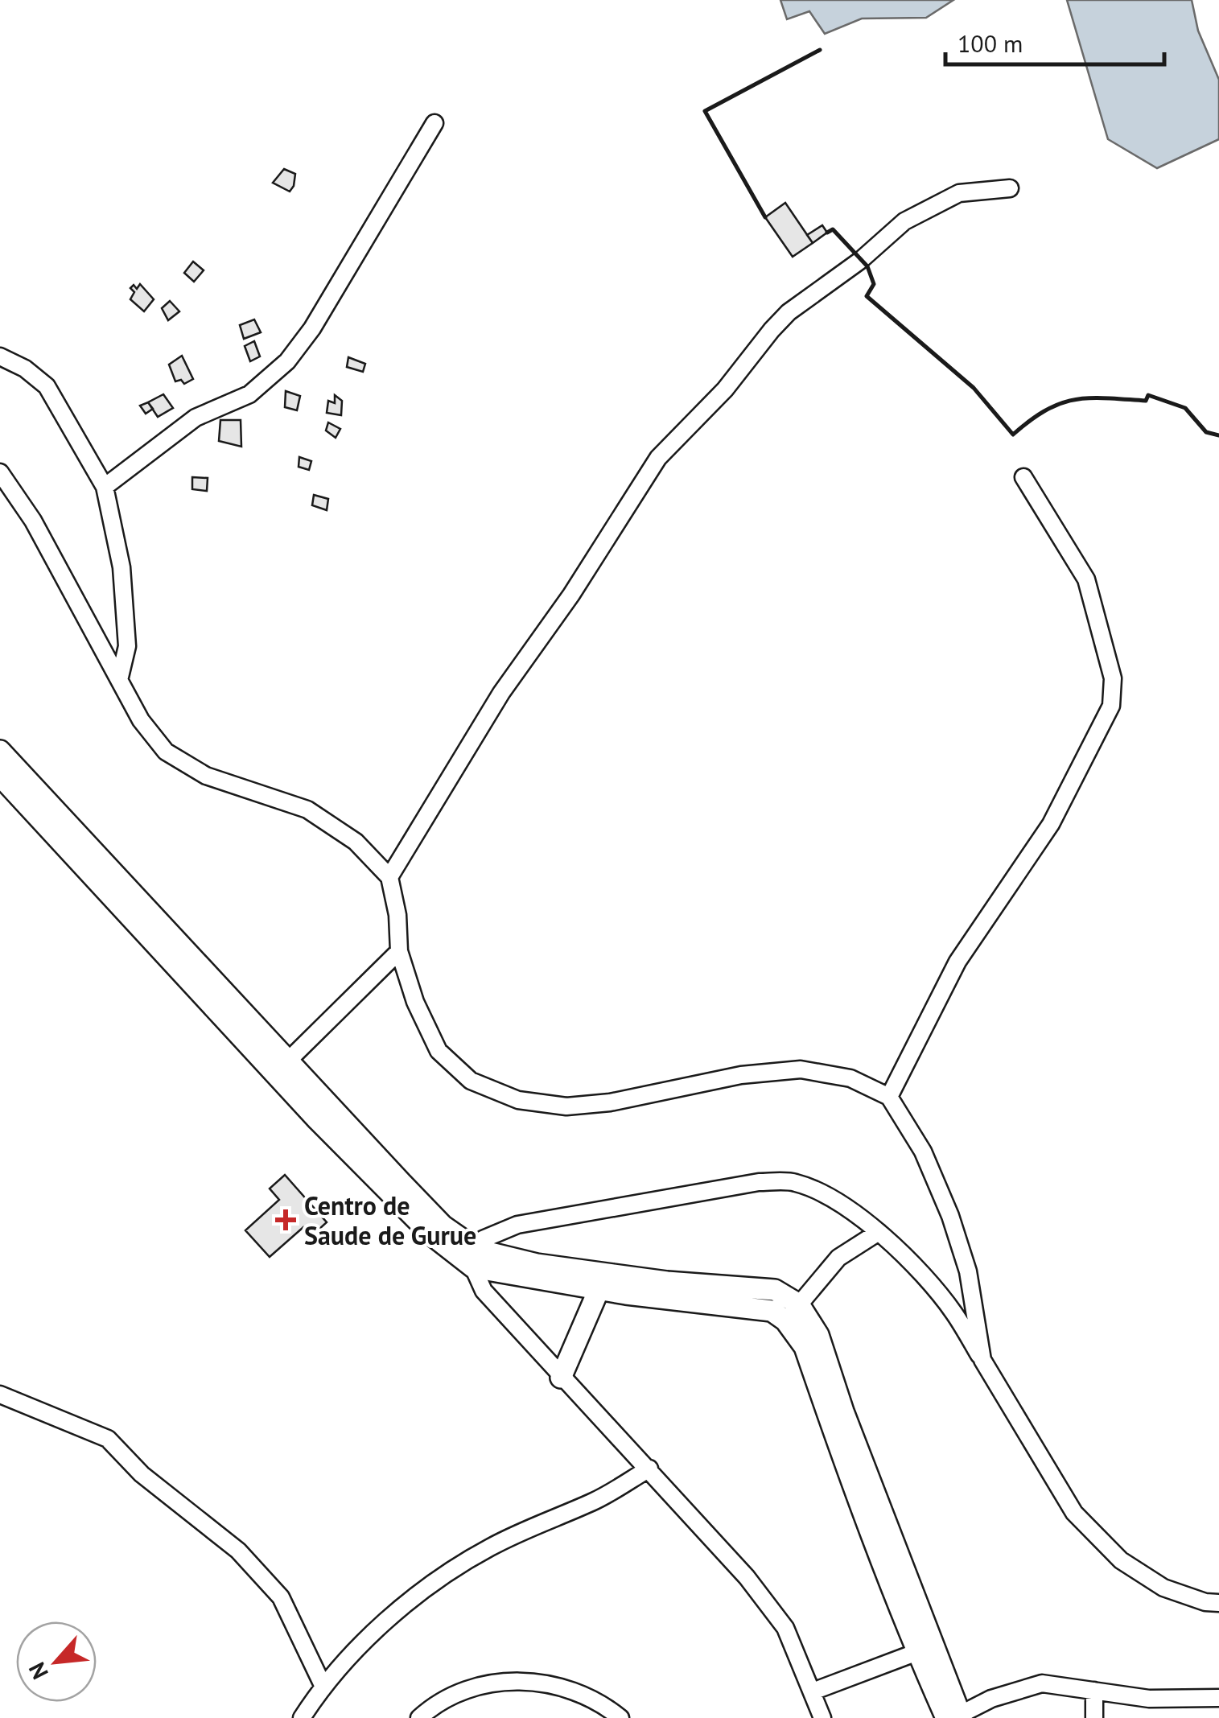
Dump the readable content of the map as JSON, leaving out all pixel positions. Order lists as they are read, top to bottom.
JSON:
{
  "places": {
    "health": ["Centro de Saude de Gurue"]
  },
  "scale_bar": "100 m",
  "north": "bottom left"
}
